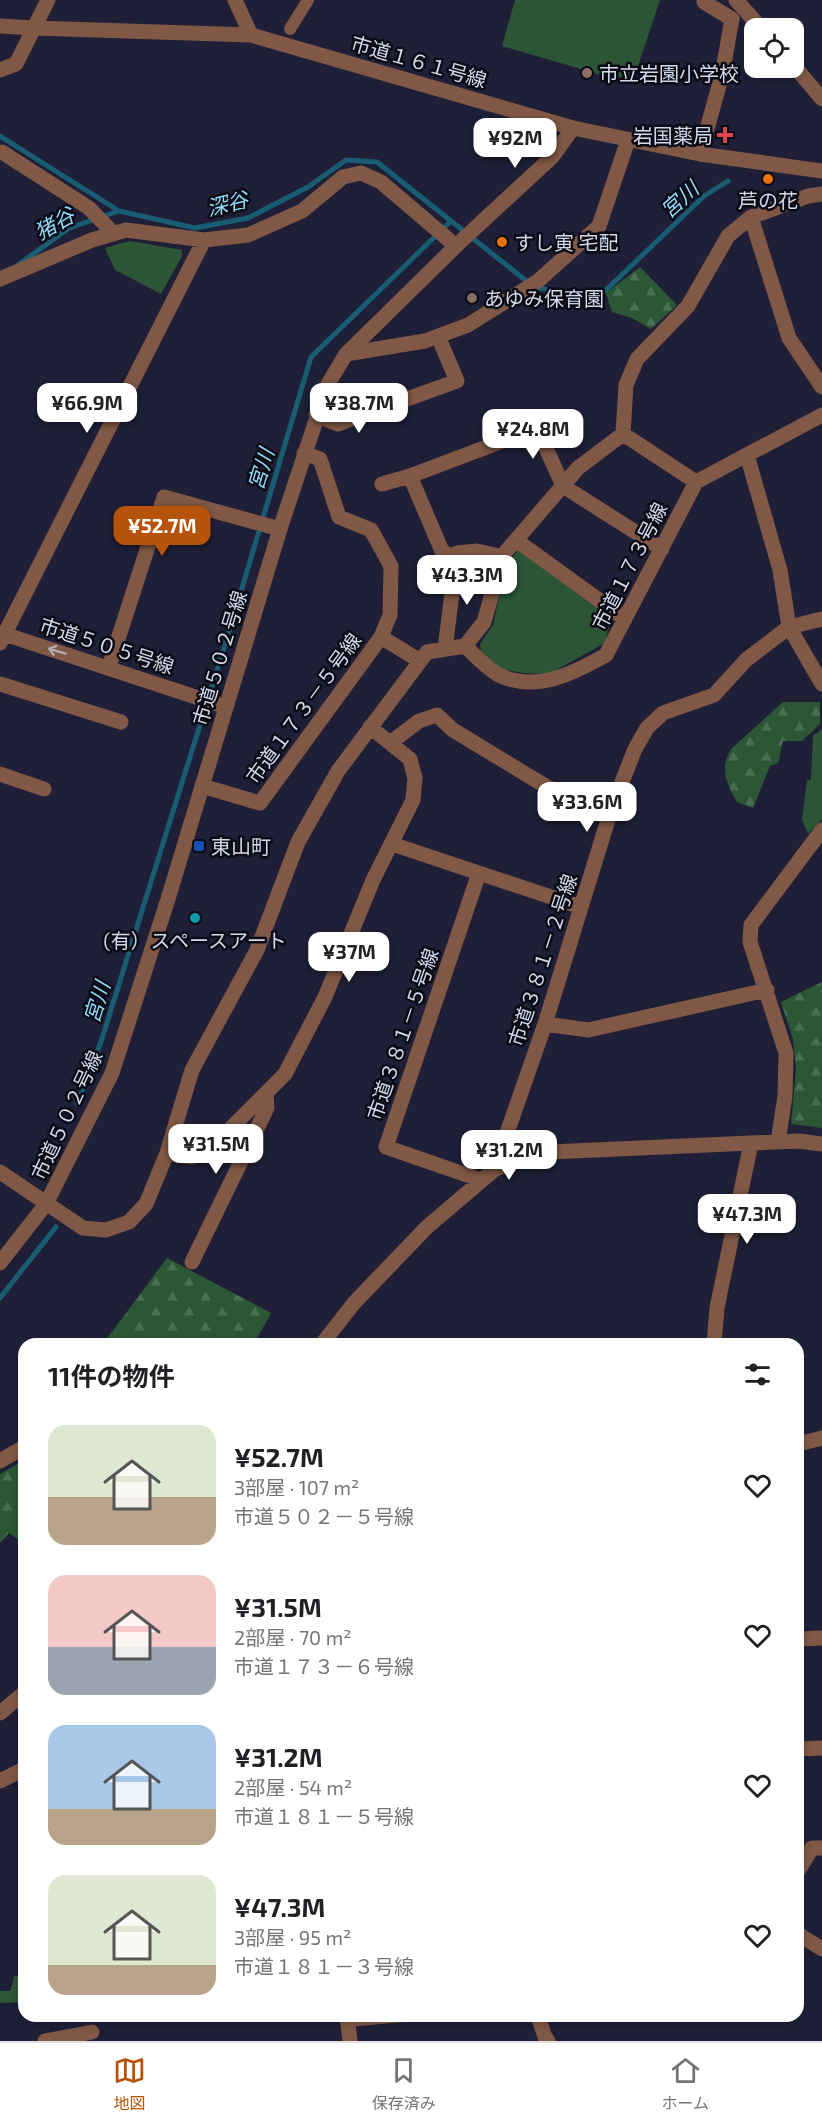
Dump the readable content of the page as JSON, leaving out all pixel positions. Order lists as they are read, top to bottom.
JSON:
{
  "streets": {
    "street": [
      "市道１６１号線",
      "市道１７３号線",
      "市道５０５号線",
      "市道５０２号線",
      "市道１７３－５号線",
      "市道３８１－２号線",
      "市道３８１－５号線"
    ]
  },
  "crossings": [
    ["市道１６１号線", "市道５０２号線"],
    ["市道５０５号線", "市道５０２号線"],
    ["市道５０２号線", "市道１７３－５号線"]
  ],
  "water": ["宮川", "深谷", "猪谷"],
  "places": {
    "other": [
      "市立岩園小学校",
      "芦の花",
      "すし寅 宅配",
      "あゆみ保育園",
      "(有）スペースアート"
    ],
    "health": ["岩国薬局"],
    "transit": ["東山町"]
  },
  "page": {
    "price": [
      "¥92M",
      "¥66.9M",
      "¥38.7M",
      "¥24.8M",
      "¥52.7M",
      "¥43.3M",
      "¥33.6M",
      "¥37M",
      "¥31.5M",
      "¥31.2M",
      "¥47.3M"
    ],
    "heading": "11件の物件",
    "list": [
      {
        "name": "¥52.7M",
        "note": "3部屋 · 107 m² · 市道５０２－５号線"
      },
      {
        "name": "¥31.5M",
        "note": "2部屋 · 70 m² · 市道１７３－６号線"
      },
      {
        "name": "¥31.2M",
        "note": "2部屋 · 54 m² · 市道１８１－５号線"
      },
      {
        "name": "¥47.3M",
        "note": "3部屋 · 95 m² · 市道１８１－３号線"
      }
    ],
    "tabs": ["地図", "保存済み", "ホーム"]
  }
}
